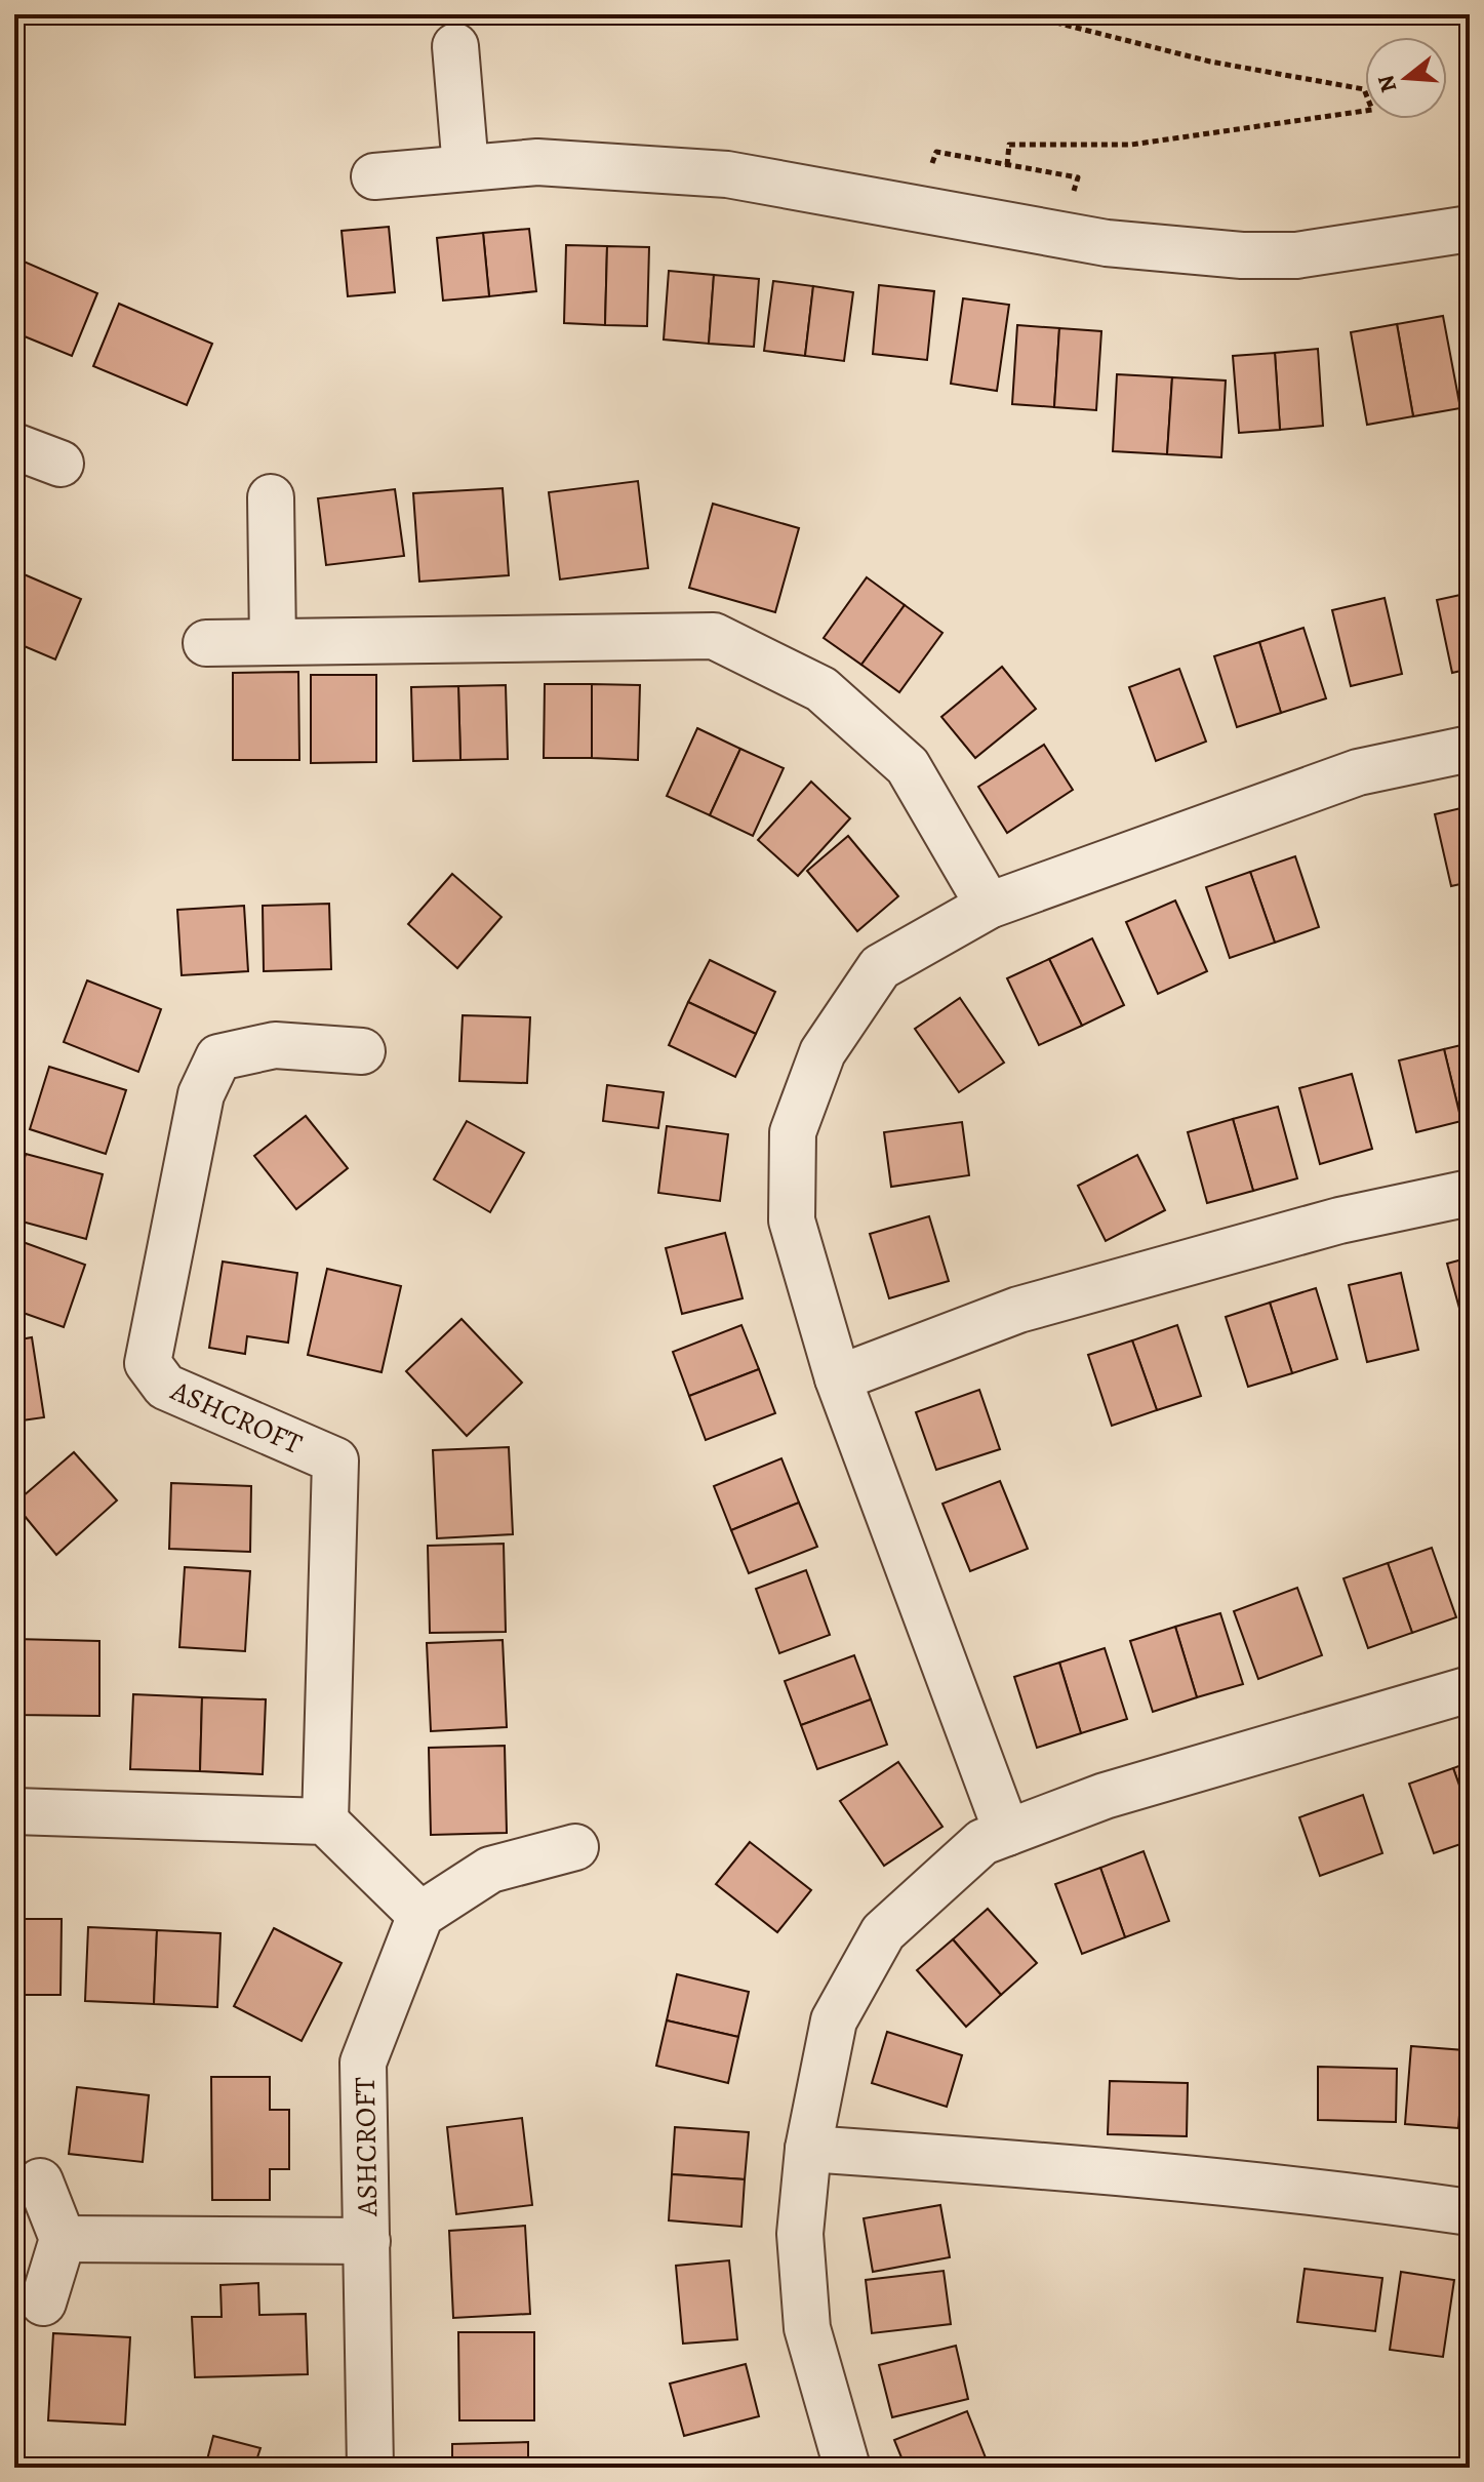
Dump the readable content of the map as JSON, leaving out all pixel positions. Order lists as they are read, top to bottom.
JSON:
{
  "streets": {
    "street": ["ASHCROFT"]
  },
  "north": "left"
}
